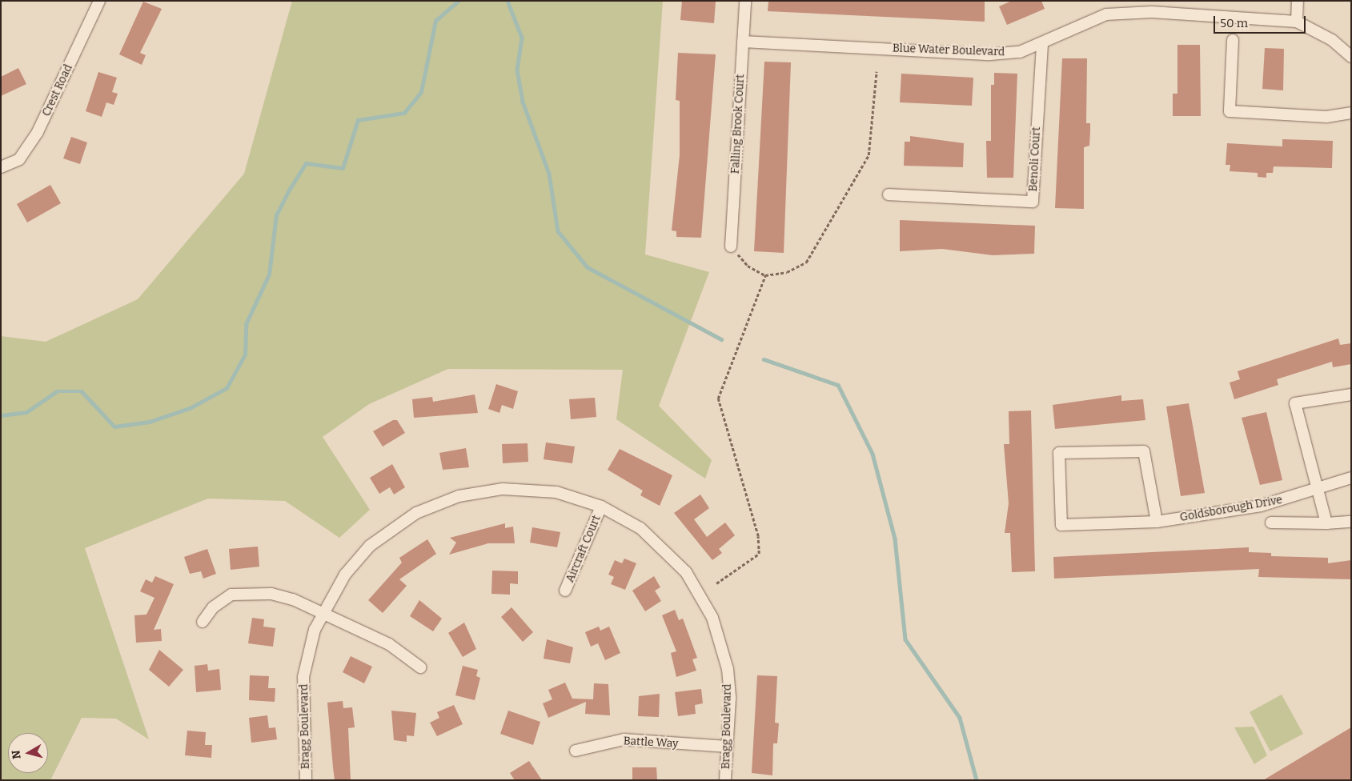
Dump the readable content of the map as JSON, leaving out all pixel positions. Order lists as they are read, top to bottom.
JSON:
{
  "streets": {
    "street": [
      "Blue Water Boulevard",
      "Crest Road",
      "Falling Brook Court",
      "Benoli Court",
      "Goldsborough Drive",
      "Aircraft Court",
      "Bragg Boulevard",
      "Battle Way"
    ]
  },
  "crossings": [
    ["Blue Water Boulevard", "Falling Brook Court"],
    ["Blue Water Boulevard", "Benoli Court"],
    ["Aircraft Court", "Bragg Boulevard"],
    ["Bragg Boulevard", "Battle Way"]
  ],
  "scale_bar": "50 m",
  "north": "left"
}
